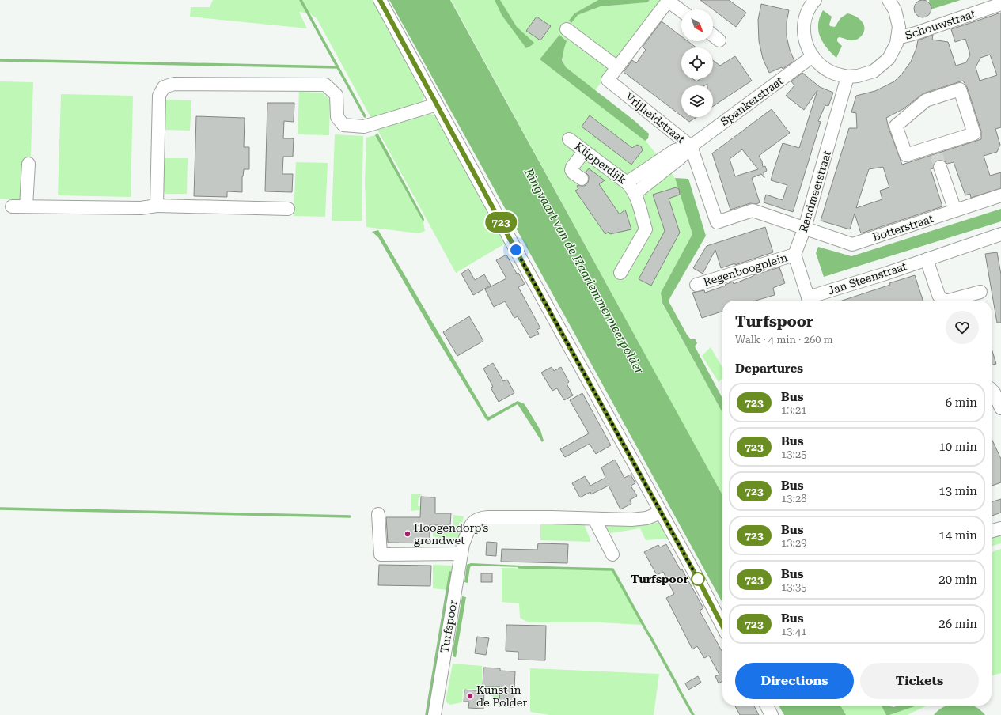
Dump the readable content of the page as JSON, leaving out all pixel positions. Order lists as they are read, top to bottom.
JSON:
{
  "streets": {
    "street": [
      "Schouwstraat",
      "Spankerstraat",
      "Vrijheidstraat",
      "Klipperdijk",
      "Randmeerstraat",
      "Botterstraat",
      "Regenboogplein",
      "Jan Steenstraat",
      "Turfspoor"
    ]
  },
  "crossings": [
    ["Spankerstraat", "Vrijheidstraat"],
    ["Spankerstraat", "Klipperdijk"],
    ["Vrijheidstraat", "Randmeerstraat"],
    ["Vrijheidstraat", "Botterstraat"],
    ["Randmeerstraat", "Botterstraat"],
    ["Randmeerstraat", "Regenboogplein"]
  ],
  "water": ["Ringvaart van de Haarlemmermeerpolder"],
  "places": ["Hoogendorp's grondwet", "Turfspoor", "Kunst in de Polder"],
  "lines": ["bus line 723"],
  "north": "bottom right",
  "page": {
    "on_map": "723",
    "heading": [
      ["Turfspoor", "Walk · 4 min · 260 m"],
      "Departures"
    ],
    "list": [
      {
        "mark": "723",
        "name": "Bus",
        "note": "13:21",
        "value": "6 min"
      },
      {
        "mark": "723",
        "name": "Bus",
        "note": "13:25",
        "value": "10 min"
      },
      {
        "mark": "723",
        "name": "Bus",
        "note": "13:28",
        "value": "13 min"
      },
      {
        "mark": "723",
        "name": "Bus",
        "note": "13:29",
        "value": "14 min"
      },
      {
        "mark": "723",
        "name": "Bus",
        "note": "13:35",
        "value": "20 min"
      },
      {
        "mark": "723",
        "name": "Bus",
        "note": "13:41",
        "value": "26 min"
      }
    ],
    "buttons": ["Directions", "Tickets"]
  }
}
